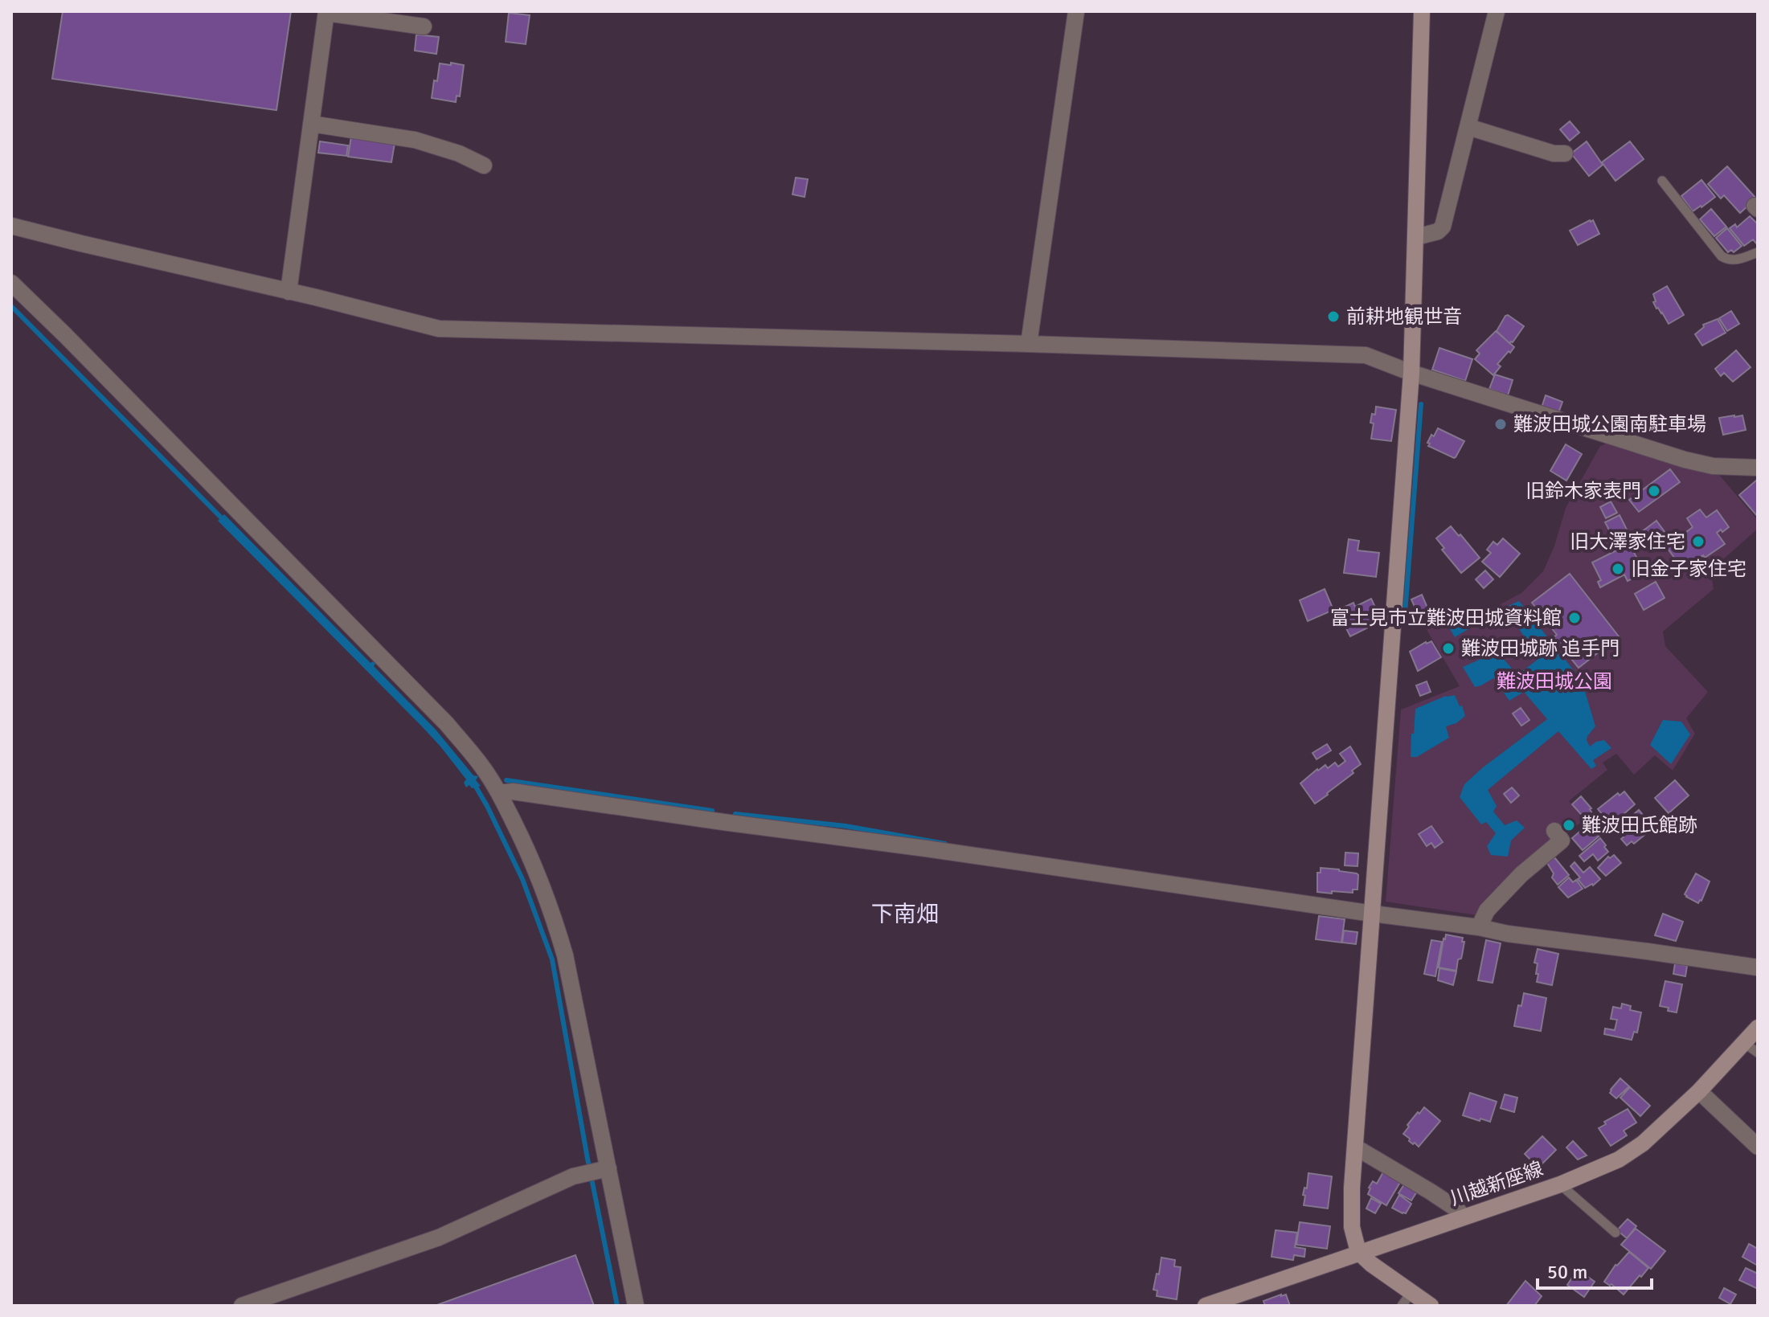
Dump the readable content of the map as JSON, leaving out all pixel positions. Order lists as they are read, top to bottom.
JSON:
{
  "streets": {
    "street": ["川越新座線"]
  },
  "districts": ["下南畑"],
  "parks": ["難波田城公園"],
  "places": [
    "前耕地観世音",
    "難波田城公園南駐車場",
    "旧鈴木家表門",
    "旧大澤家住宅",
    "旧金子家住宅",
    "富士見市立難波田城資料館",
    "難波田城跡 追手門",
    "難波田氏館跡"
  ],
  "scale_bar": "50 m"
}
